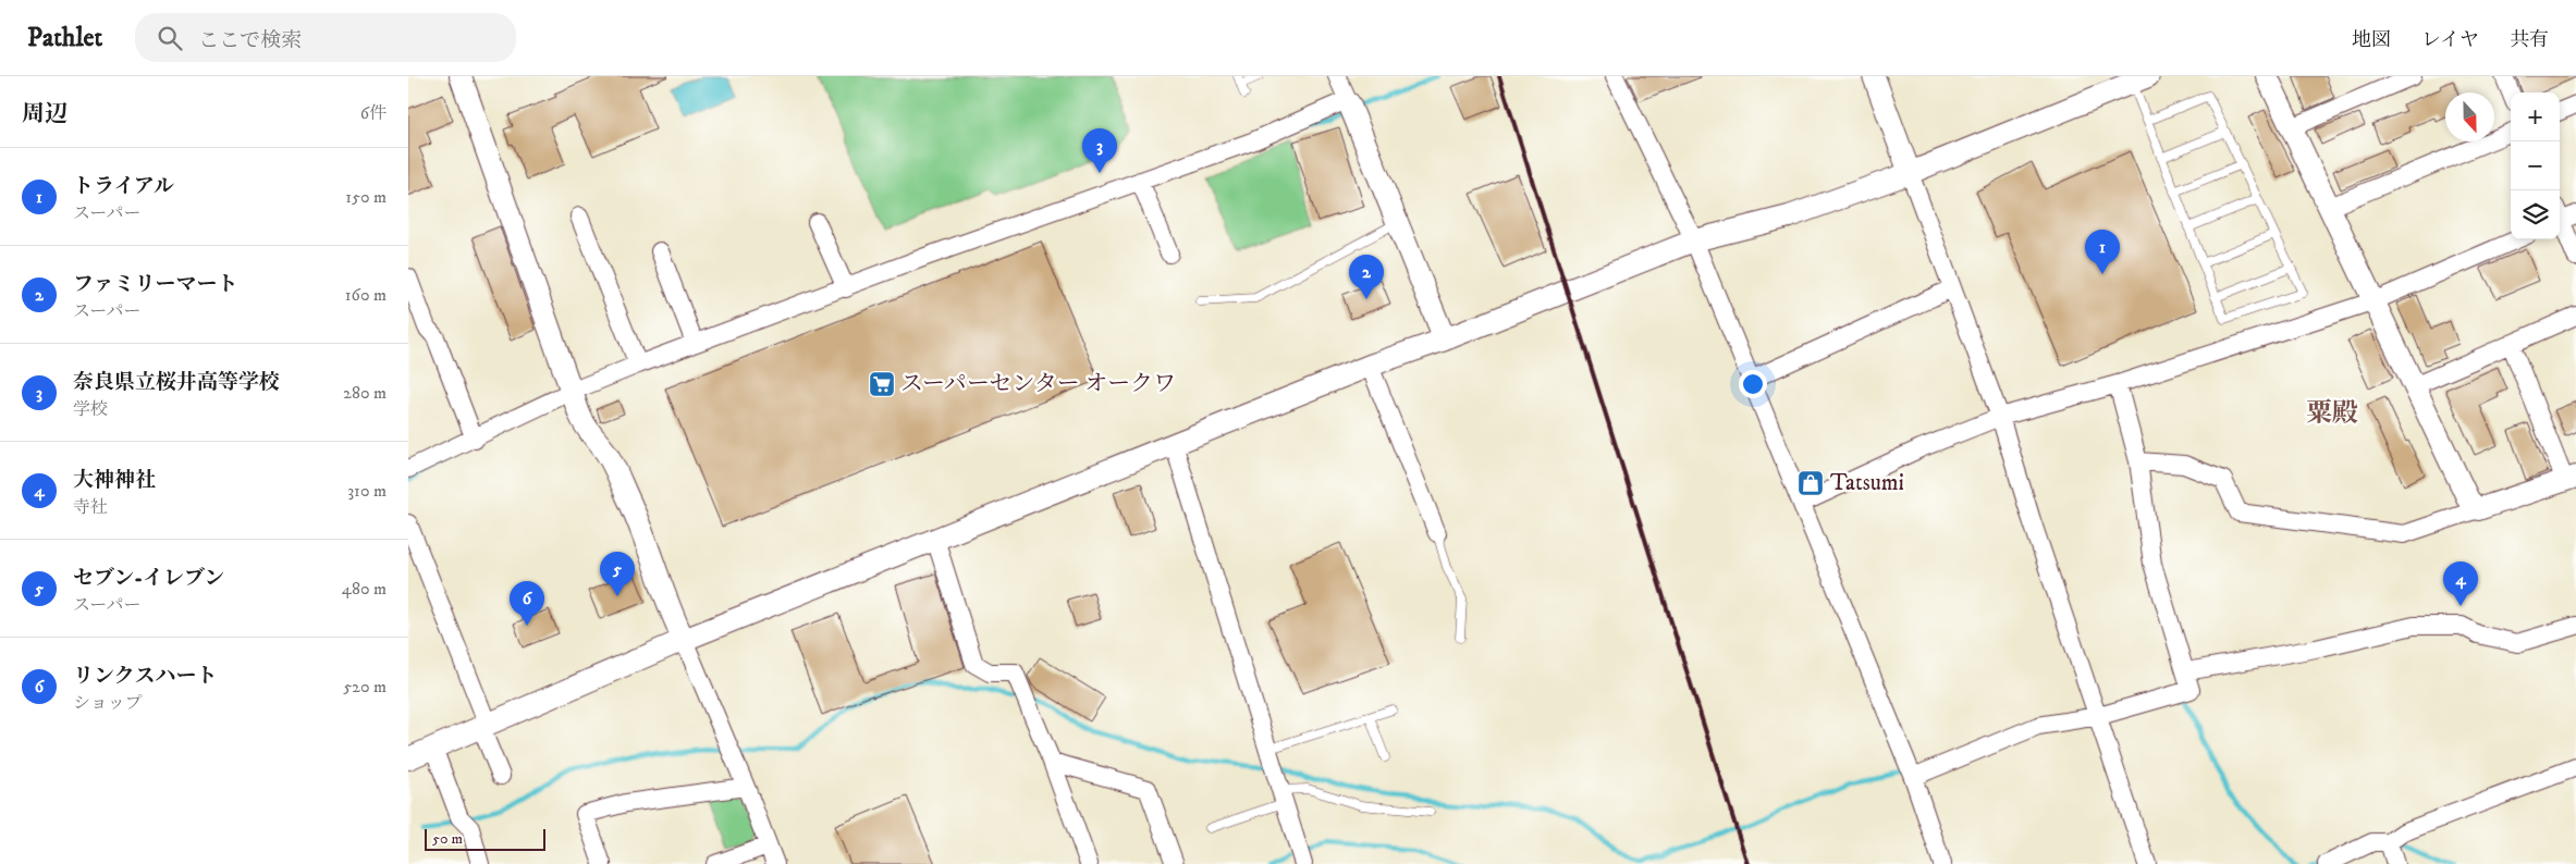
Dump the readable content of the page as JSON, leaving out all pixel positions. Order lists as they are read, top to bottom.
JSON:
{
  "districts": ["粟殿"],
  "places": {
    "supermarket": ["スーパーセンター オークワ"],
    "shop": ["Tatsumi"]
  },
  "scale_bar": "50 m",
  "north": "bottom",
  "page": {
    "header": "Pathlet",
    "search": "ここで検索",
    "nav": ["地図", "レイヤ", "共有"],
    "heading": ["周辺", "6件"],
    "map_buttons": ["+", "−"],
    "pins": [
      "3",
      "1",
      "2",
      "5",
      "4",
      "6"
    ],
    "list": [
      {
        "mark": "1",
        "name": "トライアル",
        "note": "スーパー",
        "value": "150 m"
      },
      {
        "mark": "2",
        "name": "ファミリーマート",
        "note": "スーパー",
        "value": "160 m"
      },
      {
        "mark": "3",
        "name": "奈良県立桜井高等学校",
        "note": "学校",
        "value": "280 m"
      },
      {
        "mark": "4",
        "name": "大神神社",
        "note": "寺社",
        "value": "310 m"
      },
      {
        "mark": "5",
        "name": "セブン-イレブン",
        "note": "スーパー",
        "value": "480 m"
      },
      {
        "mark": "6",
        "name": "リンクスハート",
        "note": "ショップ",
        "value": "520 m"
      }
    ],
    "scale": "50 m"
  }
}
